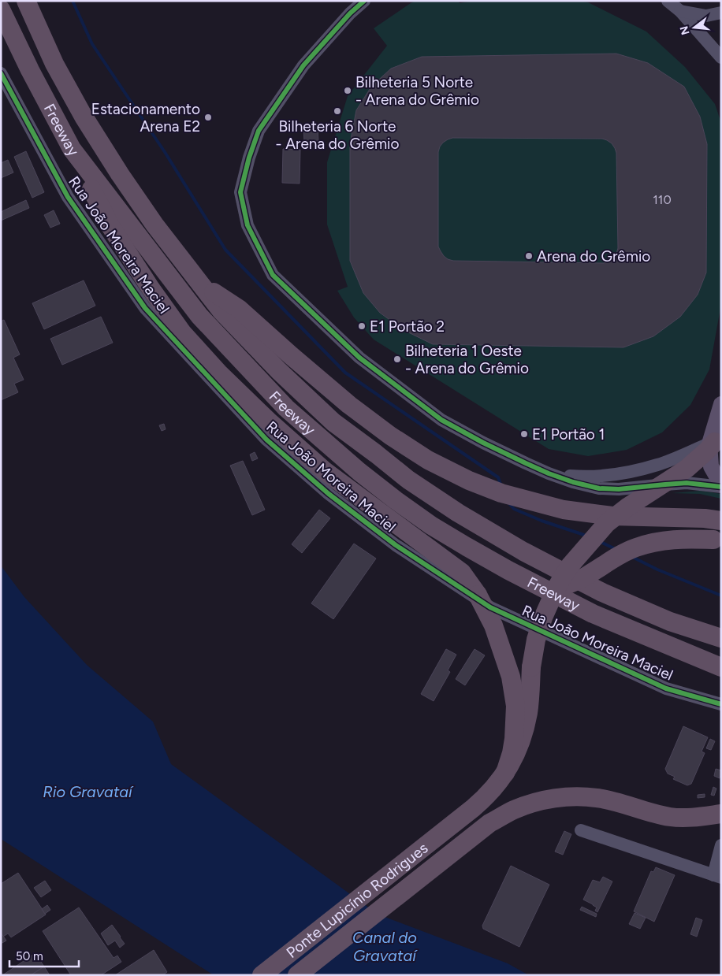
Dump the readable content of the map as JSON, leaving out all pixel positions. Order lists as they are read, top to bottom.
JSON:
{
  "streets": {
    "highway": ["Freeway", "Ponte Lupicínio Rodrigues"],
    "street": ["Rua João Moreira Maciel"]
  },
  "water": ["Rio Gravataí", "Canal do Gravataí"],
  "places": [
    "Bilheteria 5 Norte - Arena do Grêmio",
    "Bilheteria 6 Norte - Arena do Grêmio",
    "Estacionamento Arena E2",
    "Arena do Grêmio",
    "E1 Portão 2",
    "Bilheteria 1 Oeste - Arena do Grêmio",
    "E1 Portão 1"
  ],
  "house_numbers": ["110"],
  "scale_bar": "50 m",
  "north": "left"
}
